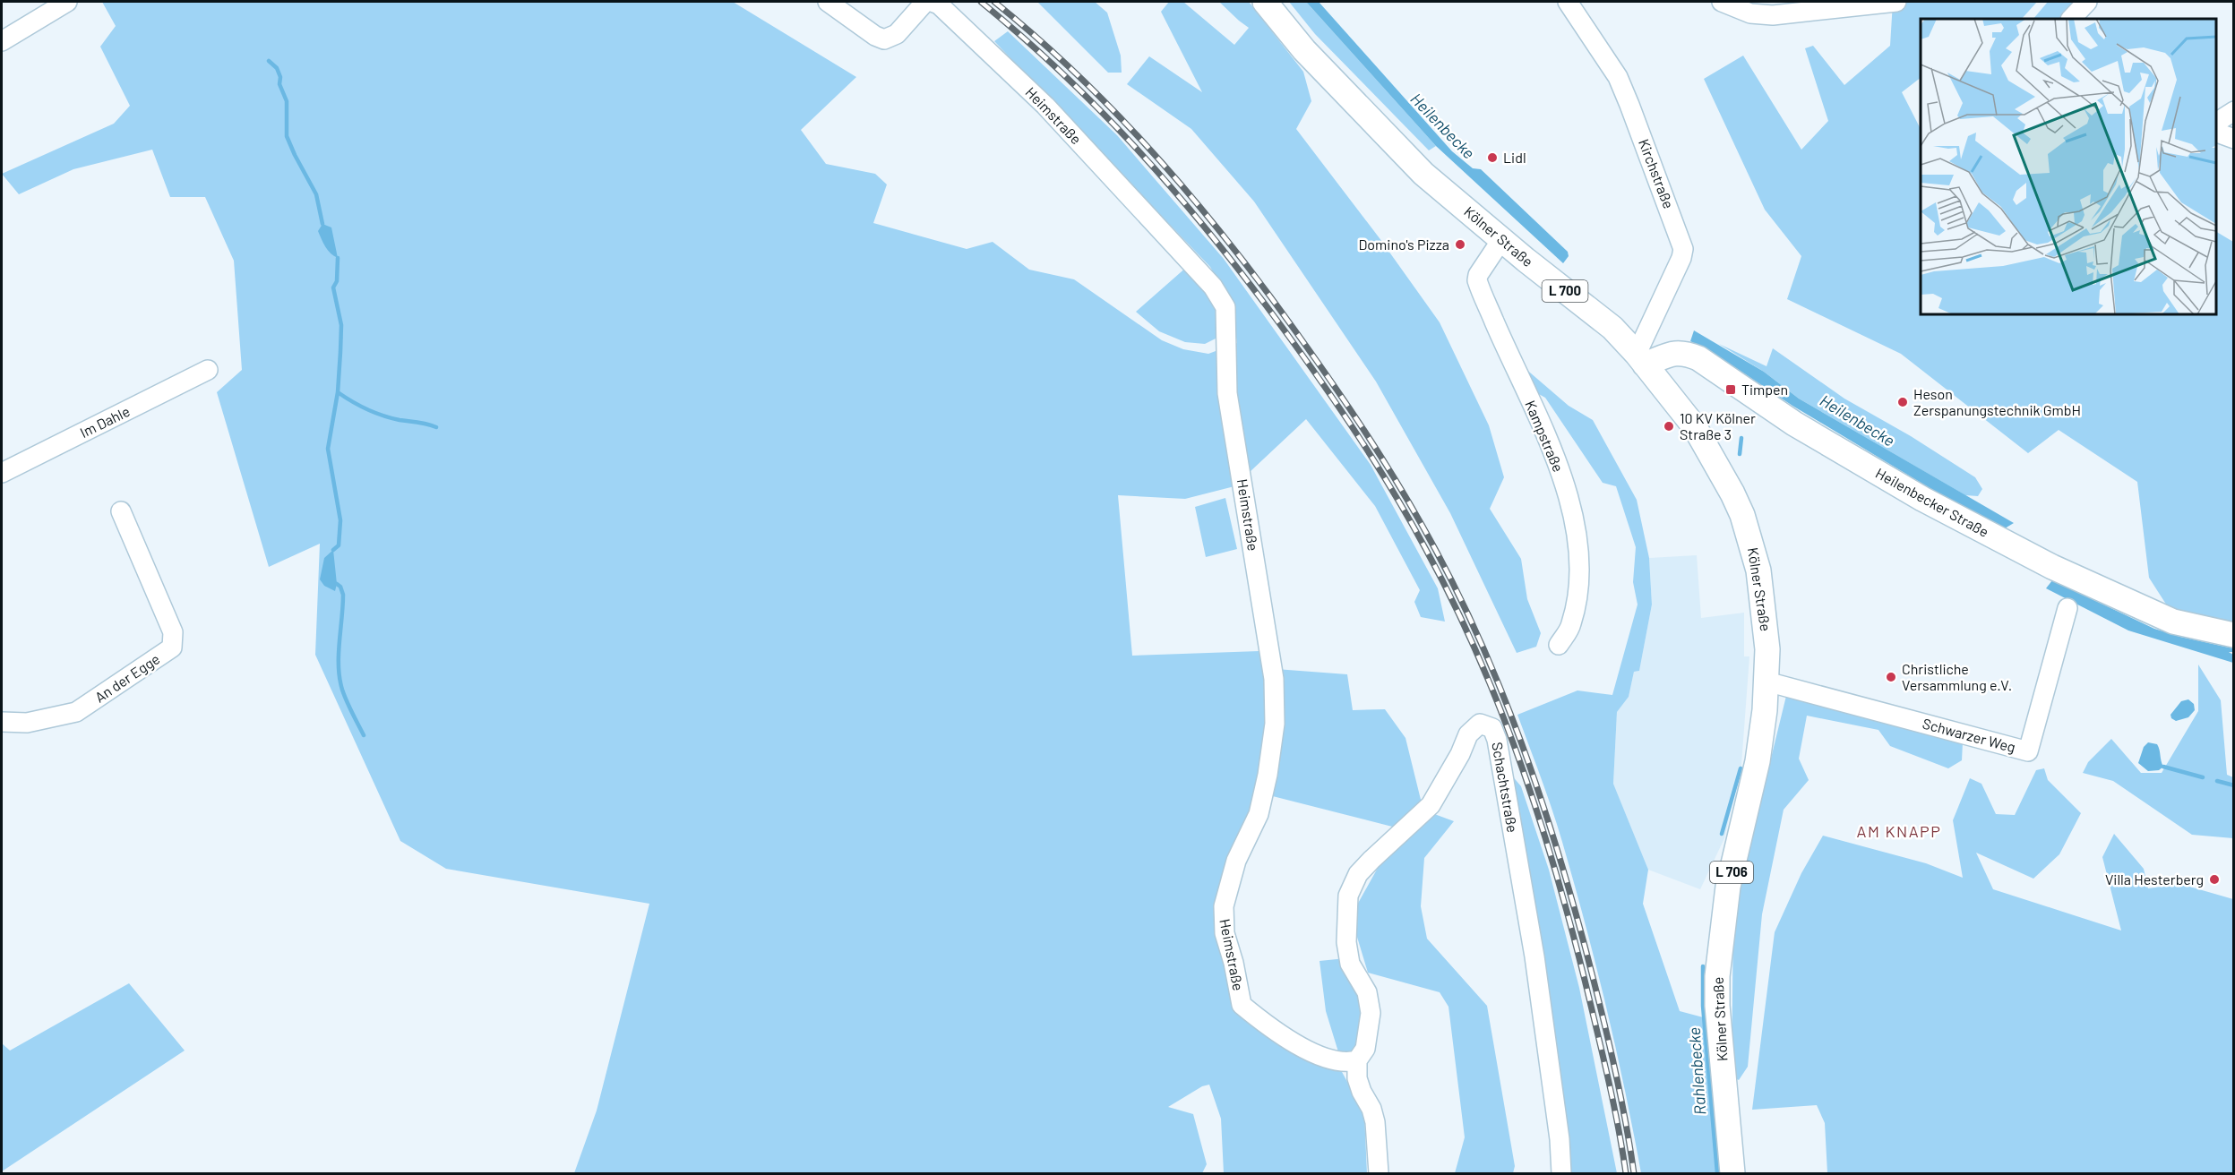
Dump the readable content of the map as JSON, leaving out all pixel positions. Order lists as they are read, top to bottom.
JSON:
{
  "streets": {
    "main road": [
      "Kölner Straße",
      "L 700",
      "Heilenbecker Straße",
      "L 706"
    ],
    "street": [
      "Heimstraße",
      "Kirchstraße",
      "Im Dahle",
      "Kampstraße",
      "An der Egge",
      "Schwarzer Weg",
      "Schachtstraße"
    ]
  },
  "crossings": [
    ["Heimstraße", "Schachtstraße"],
    ["Kirchstraße", "Kölner Straße"],
    ["Kirchstraße", "Heilenbecker Straße"],
    ["Kölner Straße", "Kampstraße"],
    ["Kölner Straße", "Heilenbecker Straße"],
    ["Kölner Straße", "Schwarzer Weg"]
  ],
  "districts": ["AM KNAPP"],
  "water": ["Heilenbecke", "Rahlenbecke"],
  "places": {
    "other": [
      "Lidl",
      "Domino's Pizza",
      "Heson Zerspanungstechnik GmbH",
      "10 KV Kölner Straße 3",
      "Christliche Versammlung e.V.",
      "Villa Hesterberg"
    ],
    "transit": ["Timpen"]
  }
}
